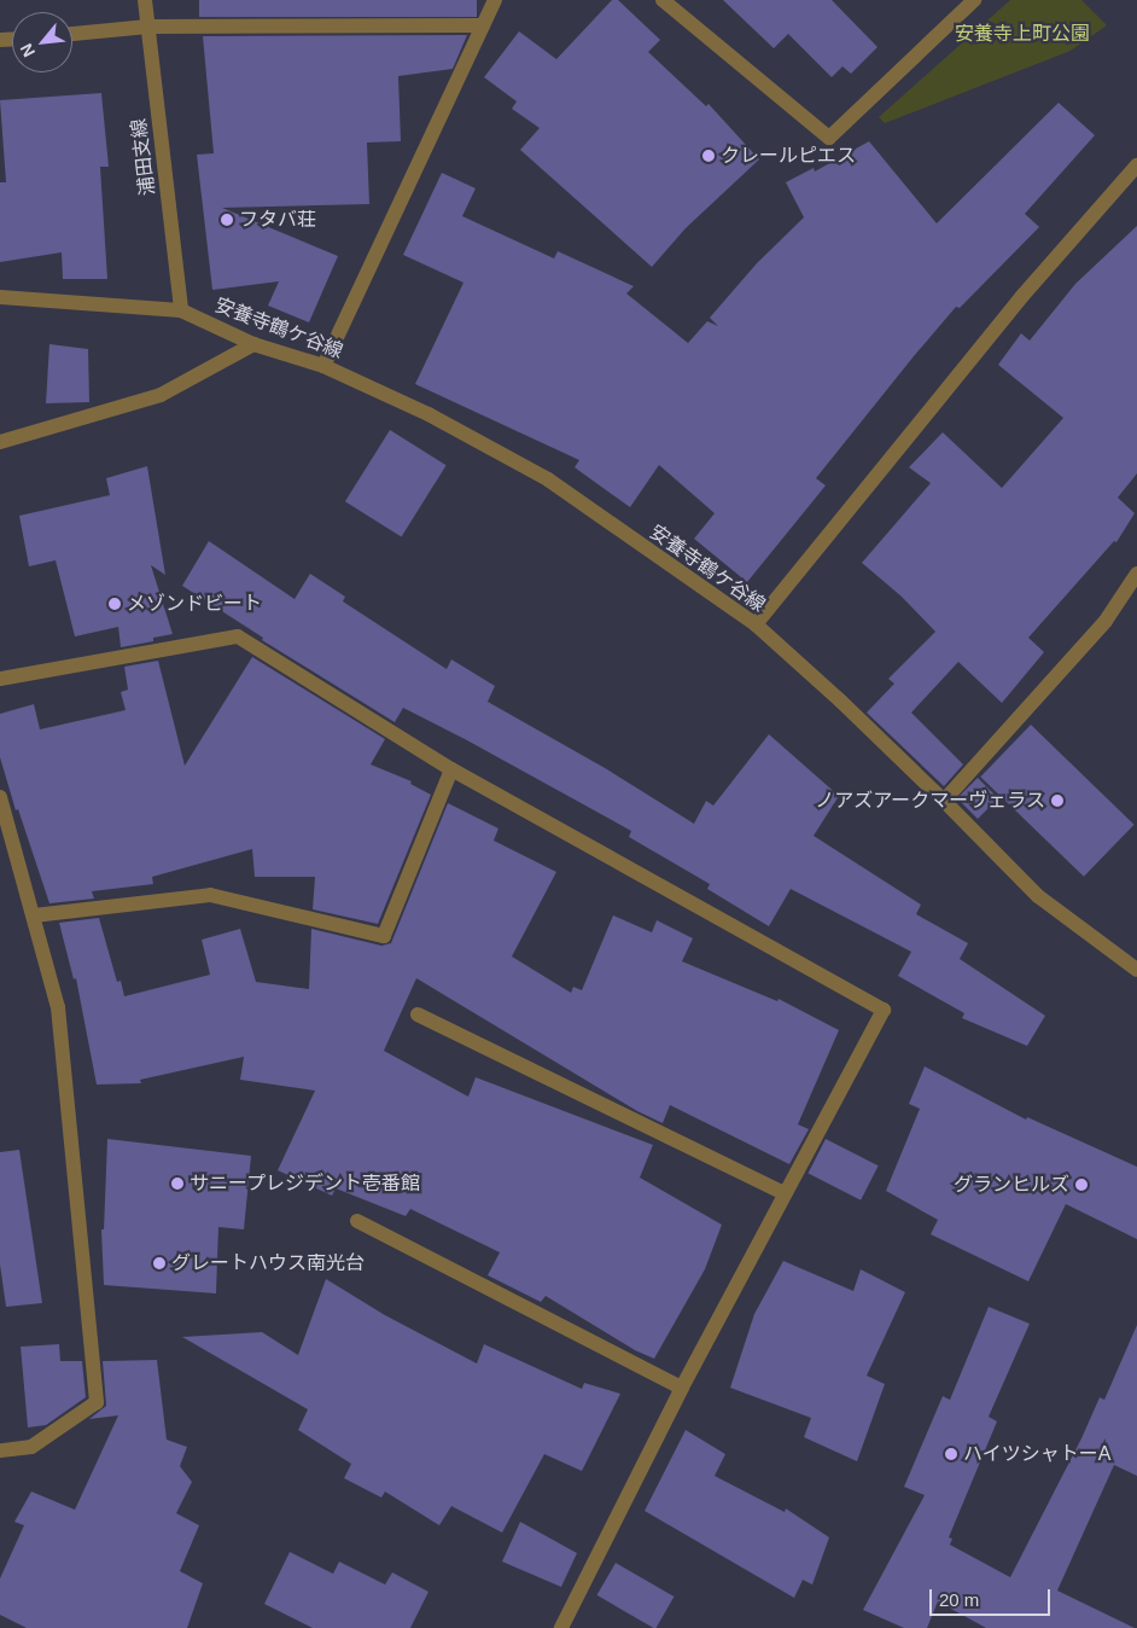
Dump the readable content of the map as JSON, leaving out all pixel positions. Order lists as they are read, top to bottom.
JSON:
{
  "streets": {
    "street": ["浦田支線", "安養寺鶴ケ谷線"]
  },
  "crossings": [
    ["浦田支線", "安養寺鶴ケ谷線"]
  ],
  "parks": ["安養寺上町公園"],
  "places": [
    "クレールピエス",
    "フタバ荘",
    "メゾンドビート",
    "ノアズアークマーヴェラス",
    "サニープレジデント壱番館",
    "グランヒルズ",
    "グレートハウス南光台",
    "ハイツシャトーA"
  ],
  "scale_bar": "20 m",
  "north": "bottom left"
}
